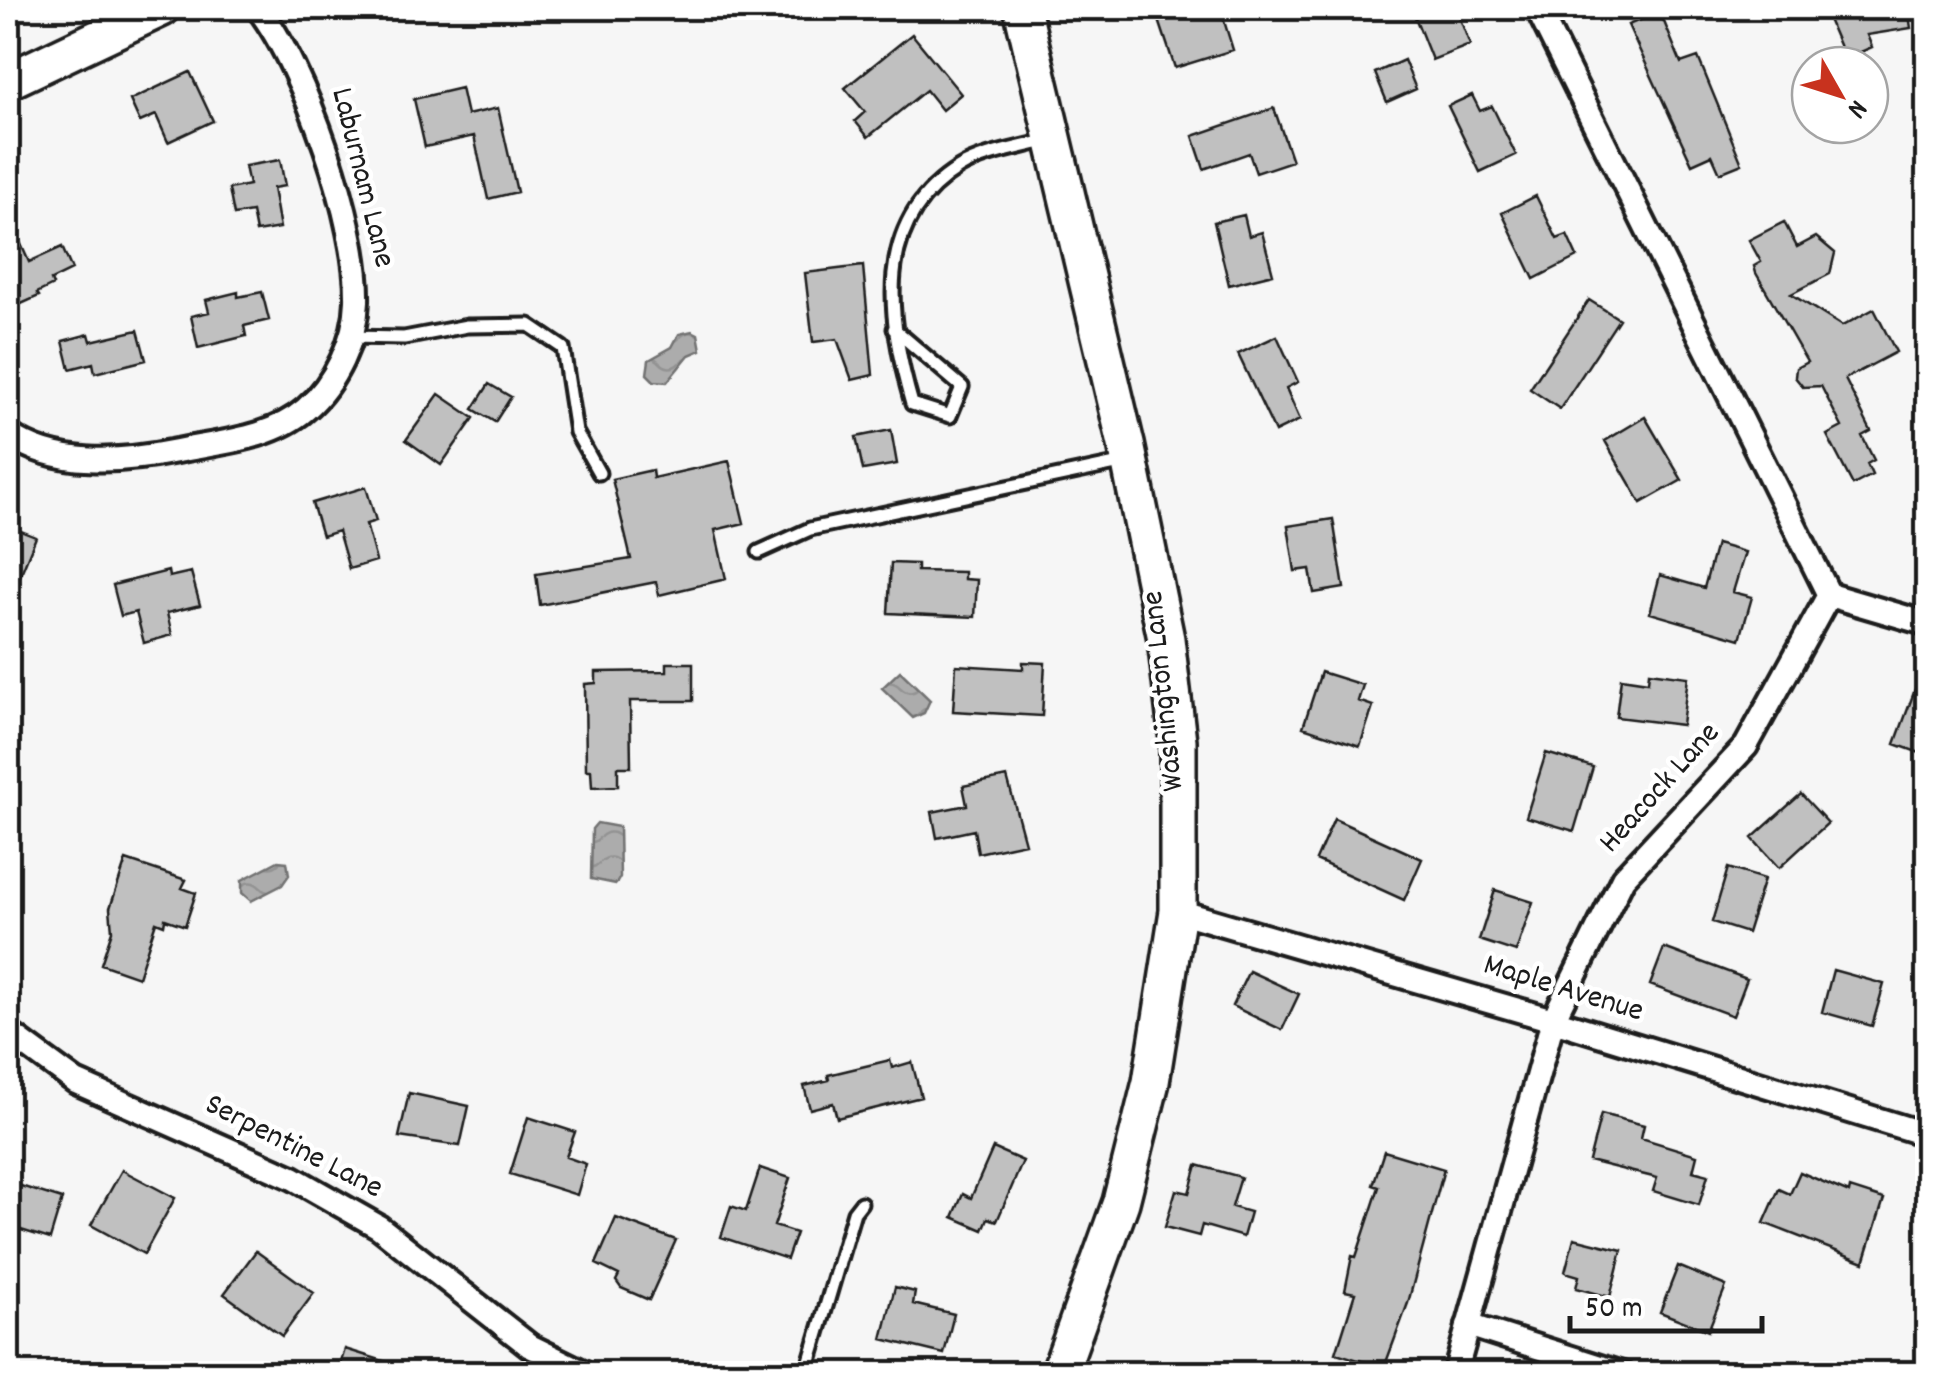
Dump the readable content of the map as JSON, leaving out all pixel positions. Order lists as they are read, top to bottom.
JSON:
{
  "streets": {
    "main road": ["Washington Lane"],
    "street": [
      "Laburnam Lane",
      "Heacock Lane",
      "Maple Avenue",
      "Serpentine Lane"
    ]
  },
  "crossings": [
    ["Washington Lane", "Maple Avenue"],
    ["Heacock Lane", "Maple Avenue"]
  ],
  "scale_bar": "50 m",
  "north": "bottom right"
}
